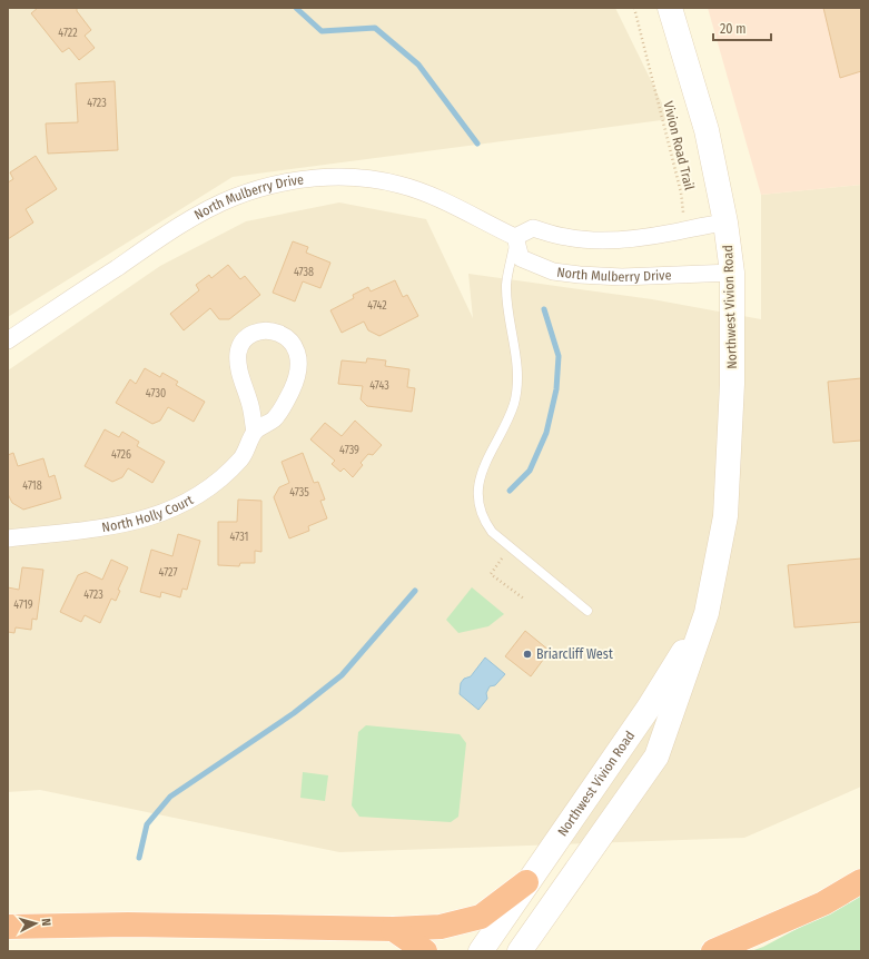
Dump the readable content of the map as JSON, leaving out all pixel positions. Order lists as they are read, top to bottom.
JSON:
{
  "streets": {
    "main road": ["Northwest Vivion Road"],
    "street": ["North Mulberry Drive", "North Holly Court"],
    "path": ["Vivion Road Trail"]
  },
  "crossings": [
    ["North Mulberry Drive", "Northwest Vivion Road"]
  ],
  "places": ["Briarcliff West"],
  "house_numbers": [
    "4722",
    "4723",
    "4738",
    "4742",
    "4743",
    "4730",
    "4739",
    "4726",
    "4718",
    "4735",
    "4731",
    "4727",
    "4723",
    "4719"
  ],
  "scale_bar": "20 m",
  "north": "right"
}
